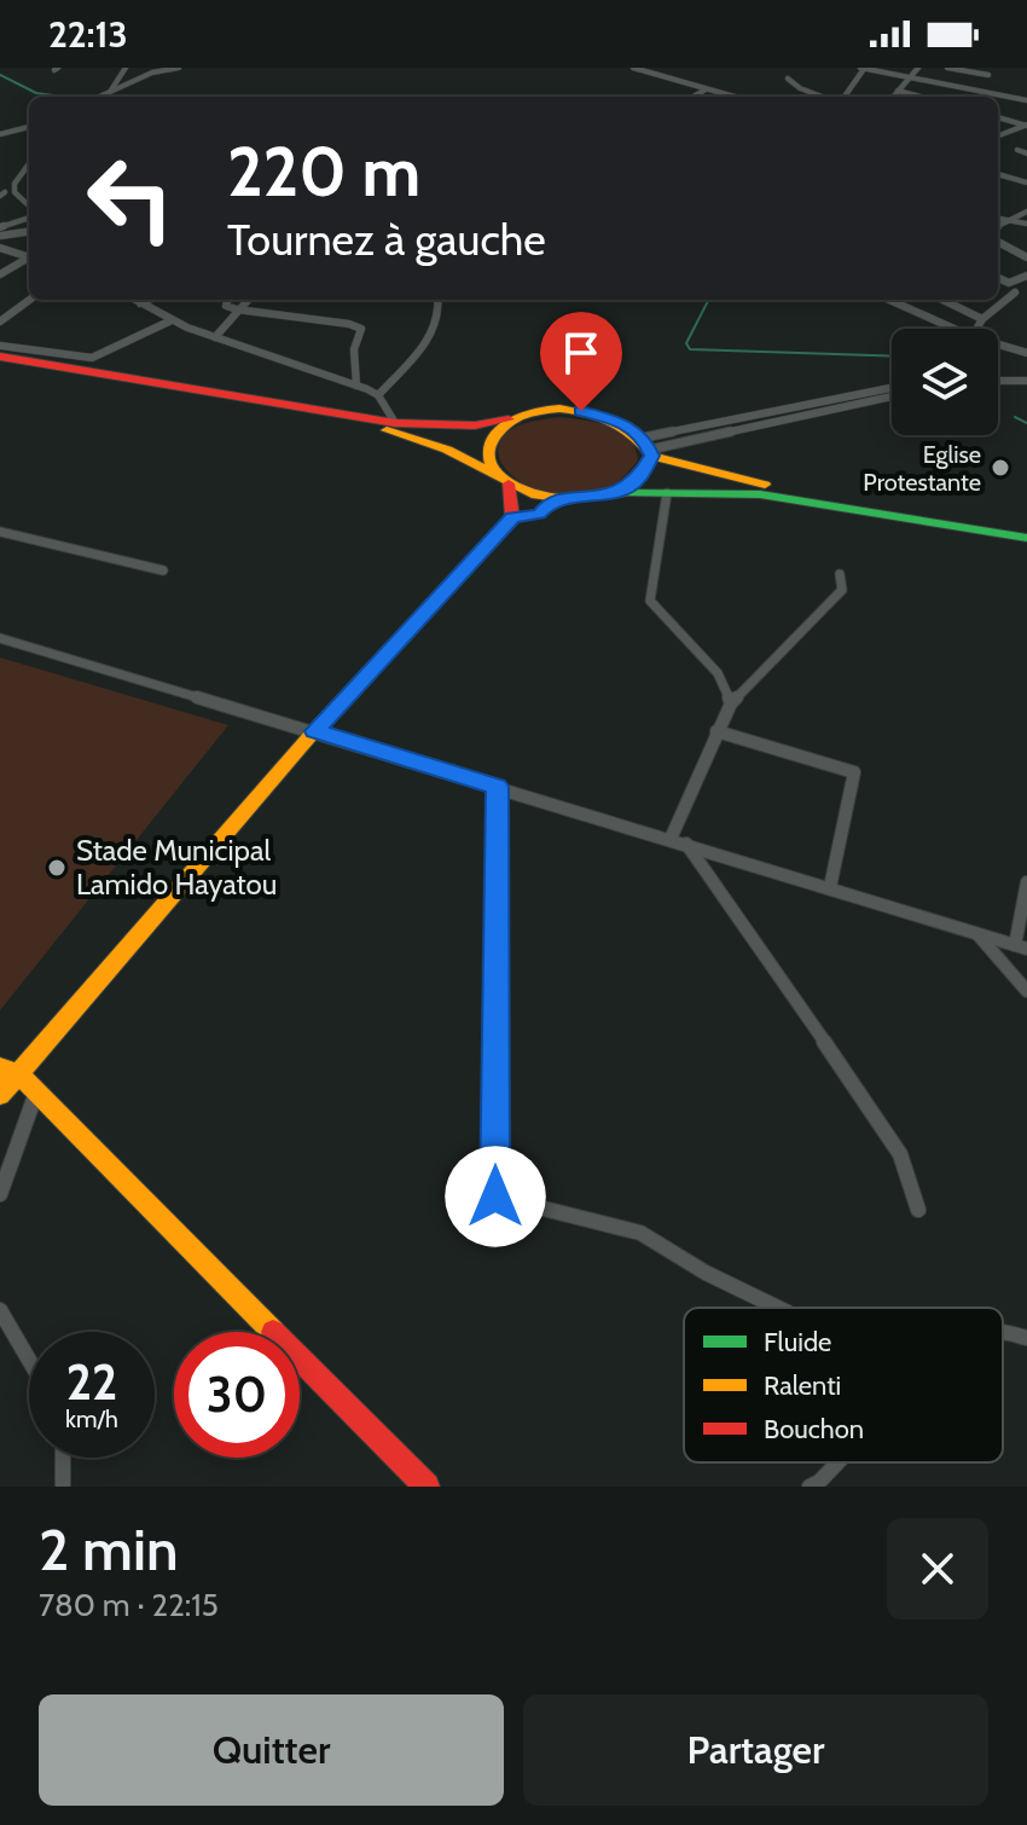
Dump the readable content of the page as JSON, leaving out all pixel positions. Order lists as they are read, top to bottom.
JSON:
{
  "places": ["Eglise Protestante", "Stade Municipal Lamido Hayatou"],
  "legend": ["Fluide", "Ralenti", "Bouchon"],
  "page": {
    "status": "22:13",
    "turn": ["220 m", "Tournez à gauche"],
    "speed": "22 km/h",
    "limit": "30",
    "heading": ["2 min", "780 m · 22:15"],
    "buttons": ["Quitter", "Partager"]
  }
}
